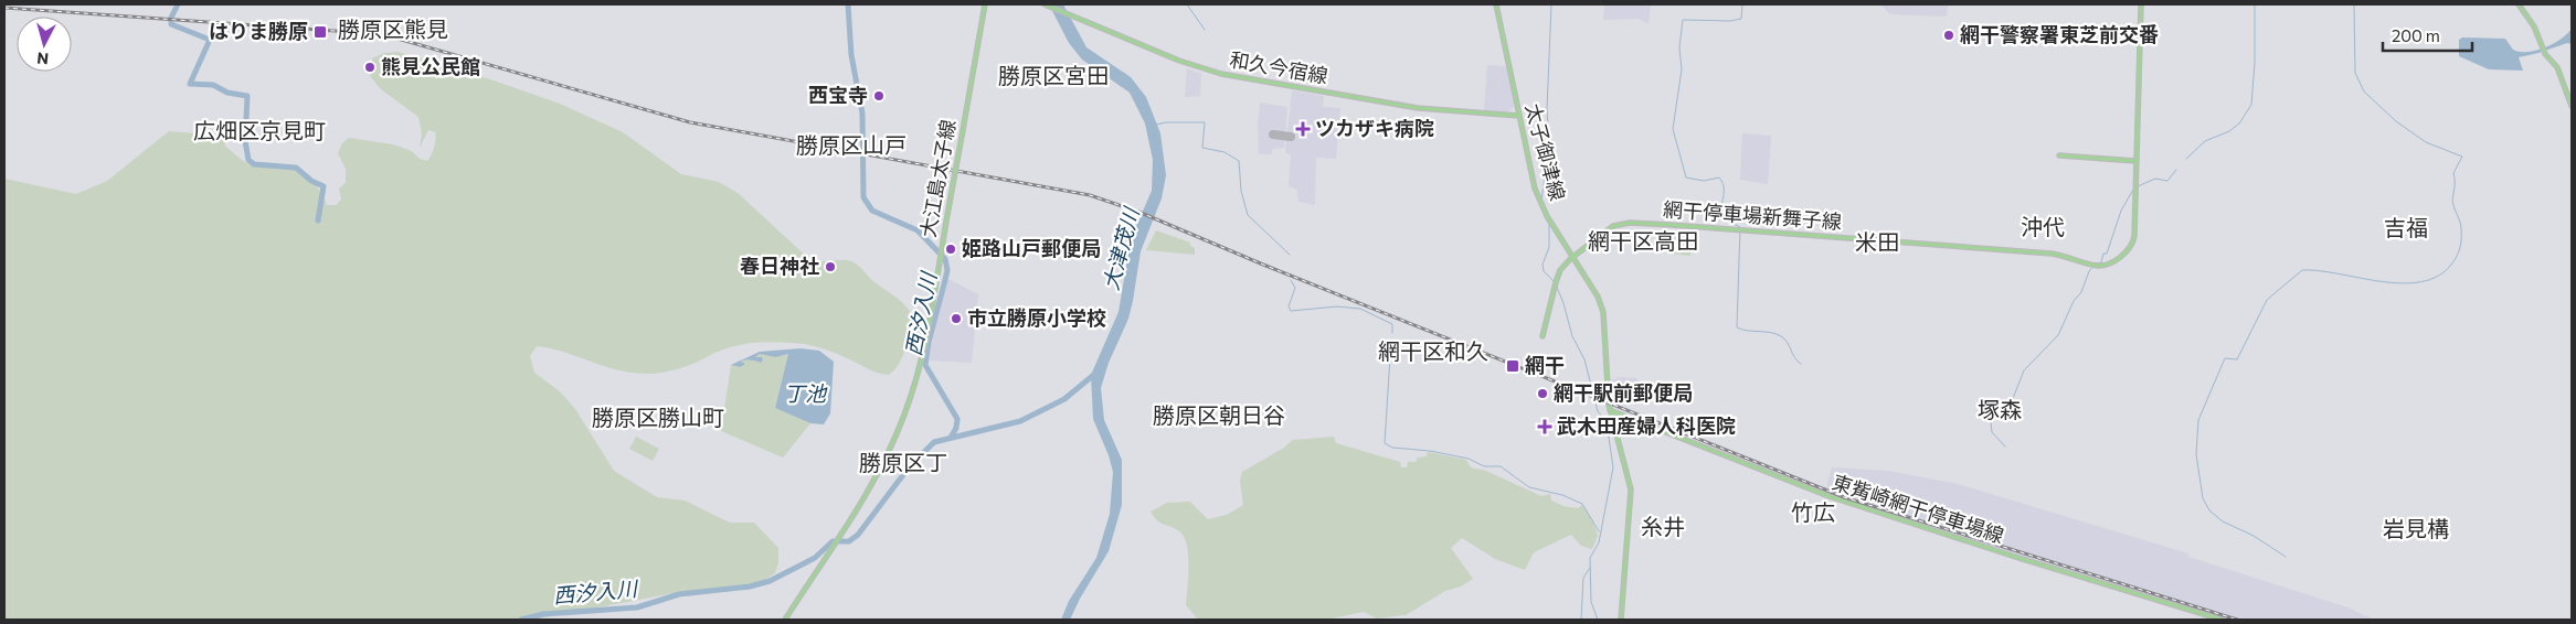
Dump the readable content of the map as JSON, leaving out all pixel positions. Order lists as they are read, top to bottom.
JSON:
{
  "streets": {
    "main road": [
      "和久今宿線",
      "太子御津線",
      "大江島太子線",
      "網干停車場新舞子線",
      "東觜崎網干停車場線"
    ]
  },
  "crossings": [
    ["和久今宿線", "太子御津線"],
    ["太子御津線", "網干停車場新舞子線"],
    ["太子御津線", "東觜崎網干停車場線"]
  ],
  "districts": [
    "勝原区熊見",
    "勝原区宮田",
    "広畑区京見町",
    "勝原区山戸",
    "沖代",
    "吉福",
    "網干区高田",
    "米田",
    "網干区和久",
    "塚森",
    "勝原区朝日谷",
    "勝原区勝山町",
    "勝原区丁",
    "竹広",
    "糸井",
    "岩見構"
  ],
  "water": ["大津茂川", "西汐入川", "丁池"],
  "places": {
    "transit": ["はりま勝原", "網干"],
    "other": [
      "網干警察署東芝前交番",
      "熊見公民館",
      "西宝寺",
      "姫路山戸郵便局",
      "春日神社",
      "市立勝原小学校",
      "網干駅前郵便局"
    ],
    "health": ["ツカザキ病院", "武木田産婦人科医院"]
  },
  "scale_bar": "200 m",
  "north": "bottom"
}
